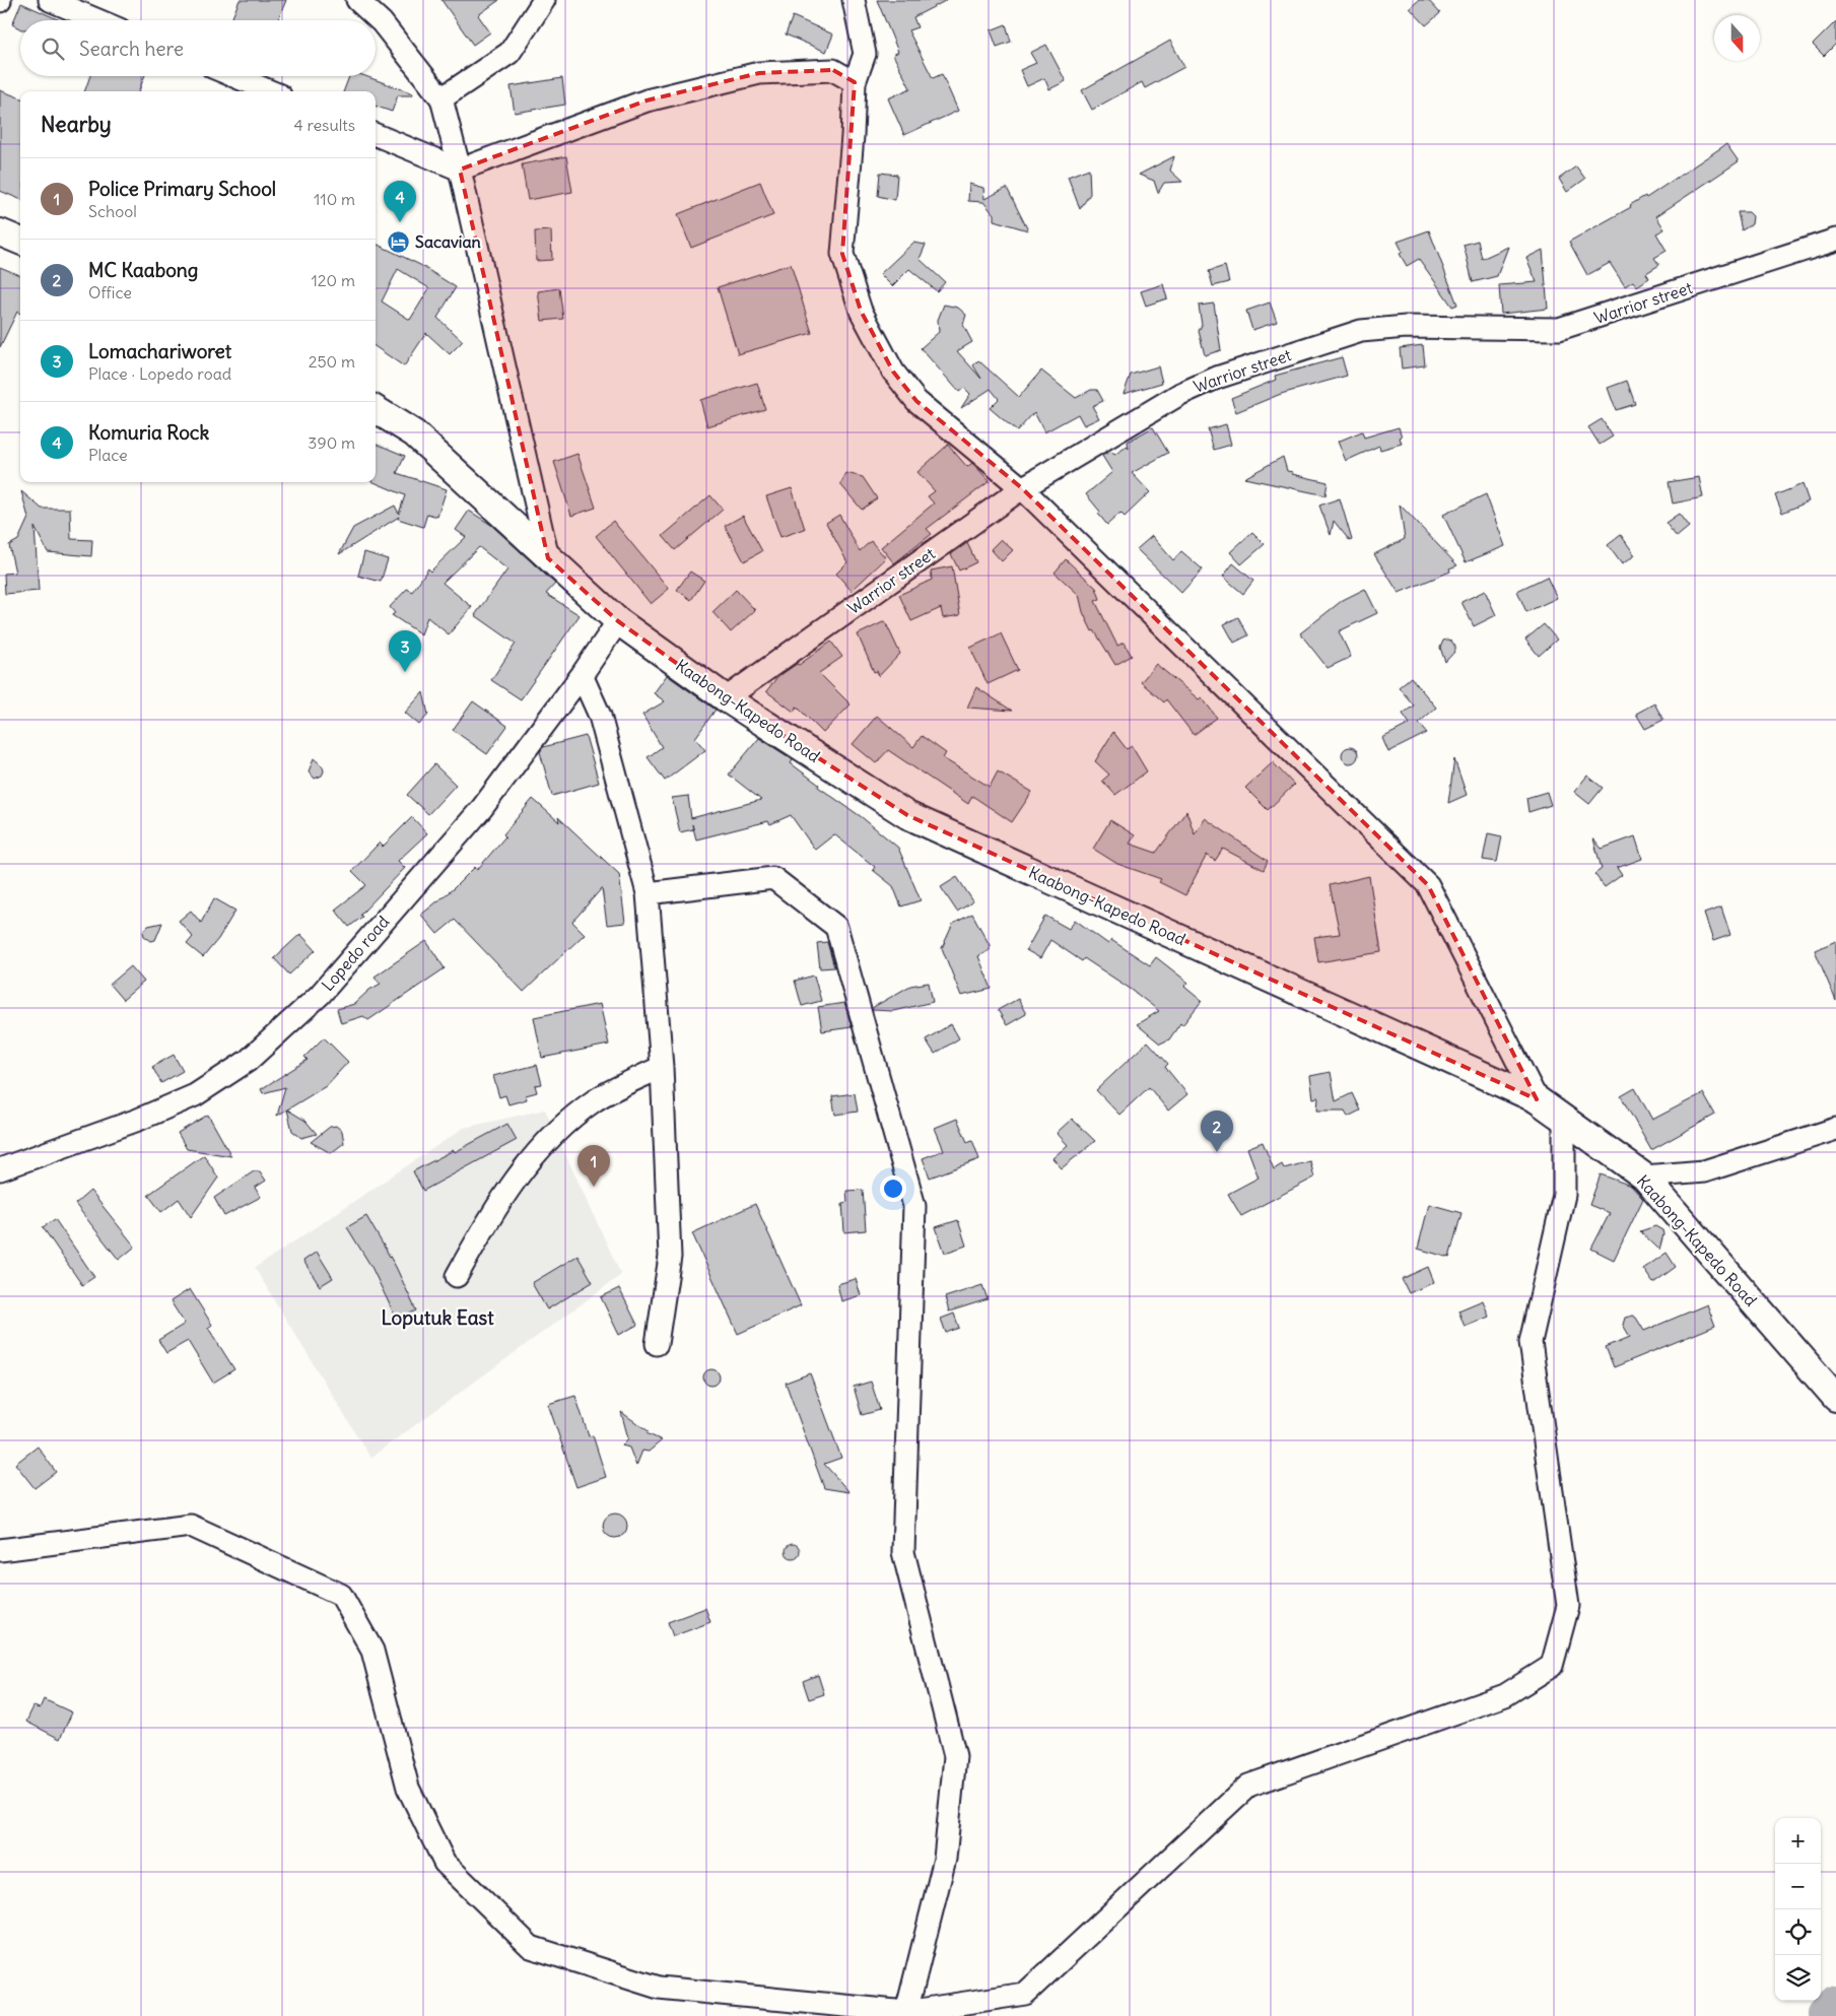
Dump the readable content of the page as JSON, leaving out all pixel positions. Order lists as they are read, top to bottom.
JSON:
{
  "streets": {
    "main road": ["Kaabong-Kapedo Road"],
    "street": ["Warrior street", "Lopedo road"]
  },
  "crossings": [
    ["Warrior street", "Kaabong-Kapedo Road"],
    ["Kaabong-Kapedo Road", "Lopedo road"]
  ],
  "districts": ["Loputuk East"],
  "places": {
    "hotel": ["Sacavian"]
  },
  "north": "bottom",
  "page": {
    "search": "Search here",
    "heading": ["Nearby", "4 results"],
    "list": [
      {
        "mark": "1",
        "name": "Police Primary School",
        "note": "School",
        "value": "110 m"
      },
      {
        "mark": "2",
        "name": "MC Kaabong",
        "note": "Office",
        "value": "120 m"
      },
      {
        "mark": "3",
        "name": "Lomachariworet",
        "note": "Place · Lopedo road",
        "value": "250 m"
      },
      {
        "mark": "4",
        "name": "Komuria Rock",
        "note": "Place",
        "value": "390 m"
      }
    ],
    "pins": [
      "4",
      "3",
      "2",
      "1"
    ],
    "map_buttons": ["+", "−"]
  }
}
